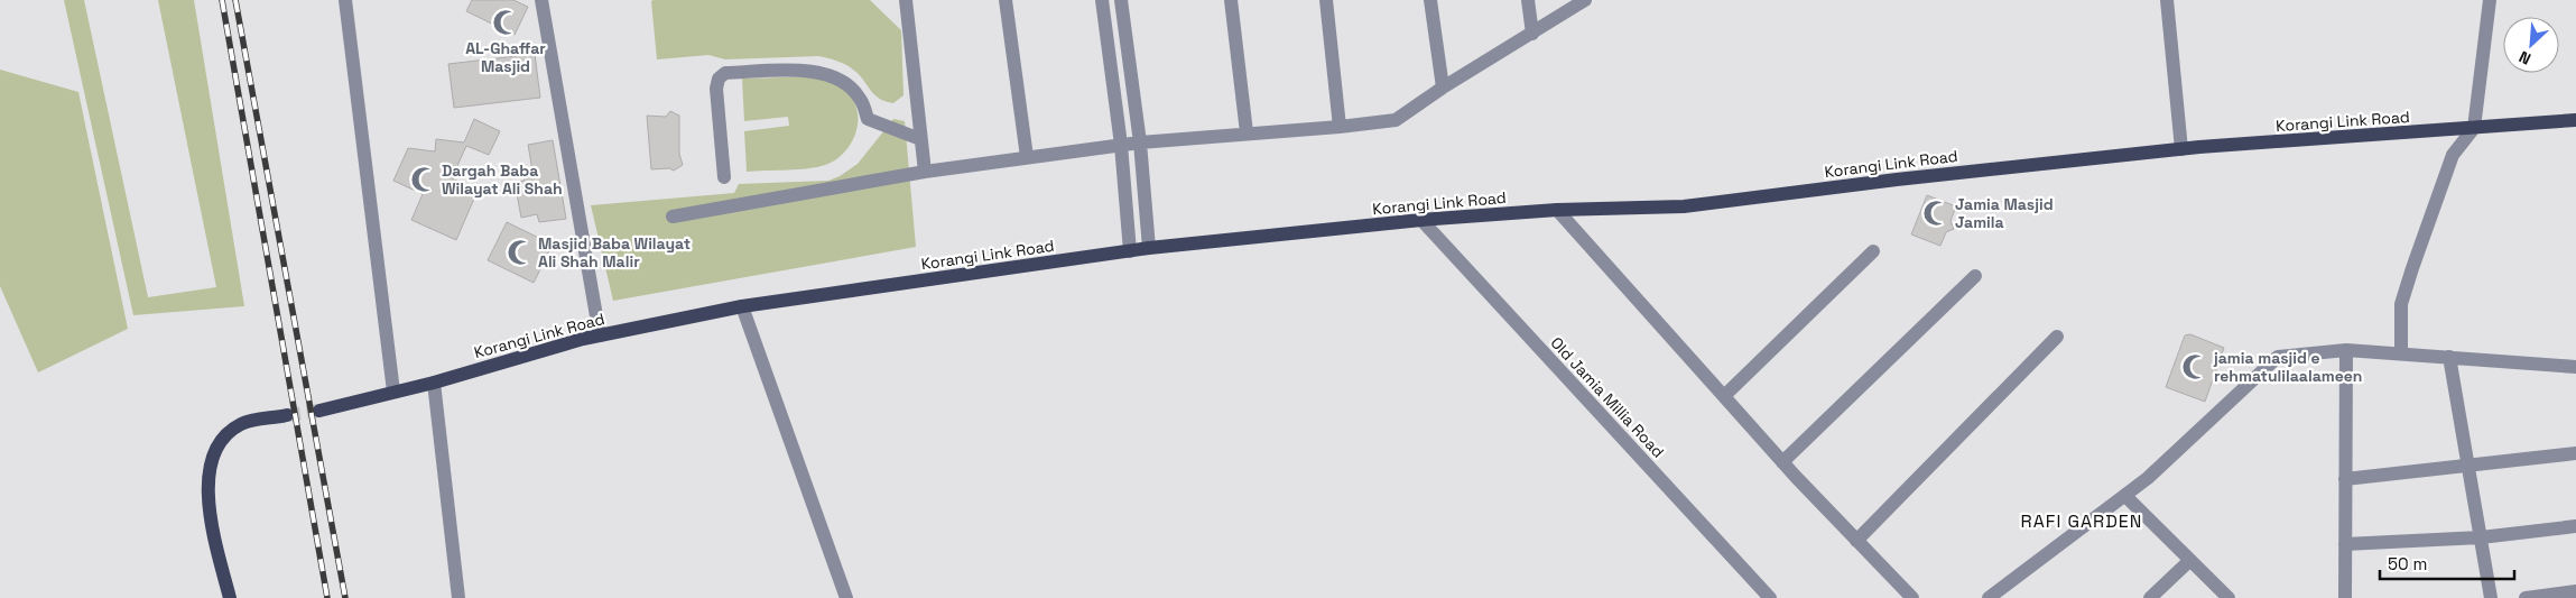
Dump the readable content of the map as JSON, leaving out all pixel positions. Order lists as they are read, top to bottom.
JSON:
{
  "streets": {
    "main road": ["Korangi Link Road"],
    "street": ["Old Jamia Millia Road"]
  },
  "crossings": [
    ["Korangi Link Road", "Old Jamia Millia Road"]
  ],
  "districts": ["RAFI GARDEN"],
  "places": {
    "mosque": [
      "AL-Ghaffar Masjid",
      "Dargah Baba Wilayat Ali Shah",
      "Jamia Masjid Jamila",
      "Masjid Baba Wilayat Ali Shah Malir",
      "jamia masjid e rehmatulilaalameen"
    ]
  },
  "scale_bar": "50 m",
  "north": "bottom left"
}
